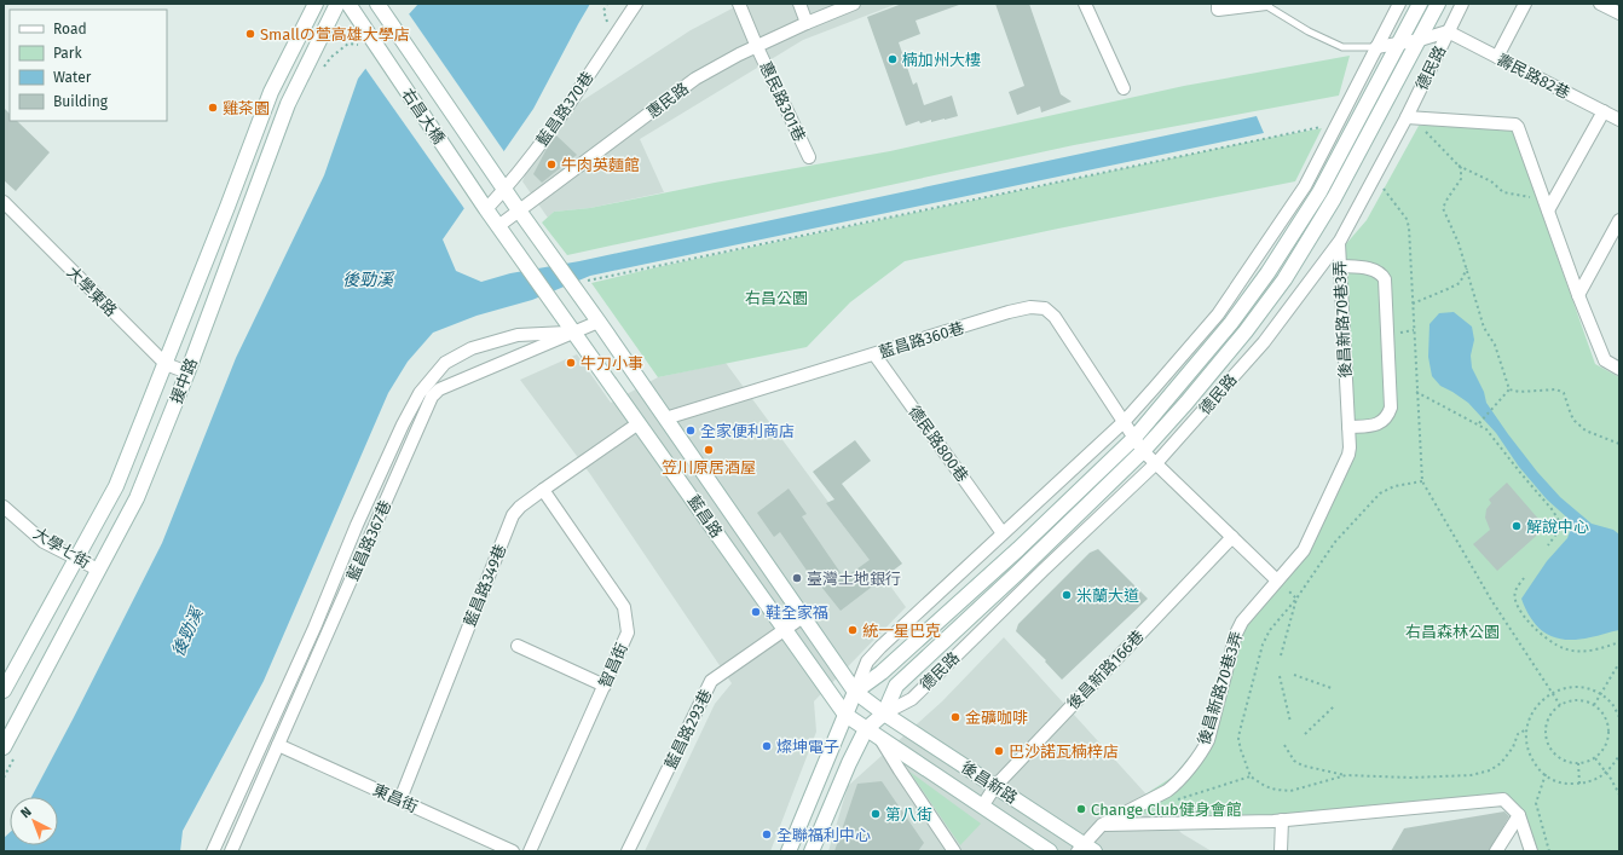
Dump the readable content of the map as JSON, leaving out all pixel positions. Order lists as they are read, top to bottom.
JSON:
{
  "streets": {
    "street": [
      "德民路",
      "壽民路82巷",
      "惠民路",
      "惠民路301巷",
      "藍昌路370巷",
      "右昌大橋",
      "大學東路",
      "後昌新路70巷3弄",
      "藍昌路360巷",
      "援中路",
      "德民路800巷",
      "藍昌路",
      "藍昌路367巷",
      "大學七街",
      "藍昌路349巷",
      "智昌街",
      "後昌新路166巷",
      "藍昌路293巷",
      "後昌新路",
      "東昌街"
    ]
  },
  "crossings": [
    ["德民路", "壽民路82巷"],
    ["德民路", "後昌新路70巷3弄"],
    ["德民路", "藍昌路"],
    ["德民路", "後昌新路"],
    ["惠民路", "惠民路301巷"],
    ["惠民路", "藍昌路"],
    ["藍昌路370巷", "右昌大橋"],
    ["大學東路", "援中路"],
    ["後昌新路70巷3弄", "後昌新路"],
    ["藍昌路360巷", "德民路800巷"],
    ["藍昌路360巷", "藍昌路"],
    ["援中路", "大學七街"],
    ["藍昌路", "藍昌路367巷"],
    ["藍昌路", "藍昌路349巷"],
    ["藍昌路", "藍昌路293巷"],
    ["藍昌路", "後昌新路"],
    ["藍昌路367巷", "東昌街"],
    ["藍昌路349巷", "智昌街"],
    ["藍昌路349巷", "東昌街"],
    ["後昌新路166巷", "後昌新路"]
  ],
  "water": ["後勁溪"],
  "parks": ["右昌公園", "右昌森林公園"],
  "places": [
    "Smallの萱高雄大學店",
    "楠加州大樓",
    "雞茶園",
    "牛肉英麵館",
    "牛刀小事",
    "全家便利商店",
    "笠川原居酒屋",
    "解說中心",
    "臺灣土地銀行",
    "米蘭大道",
    "鞋全家福",
    "統一星巴克",
    "金礦咖啡",
    "燦坤電子",
    "巴沙諾瓦楠梓店",
    "Change Club健身會館",
    "第八街",
    "全聯福利中心"
  ],
  "legend": [
    "Road",
    "Park",
    "Water",
    "Building"
  ],
  "north": "top left"
}
